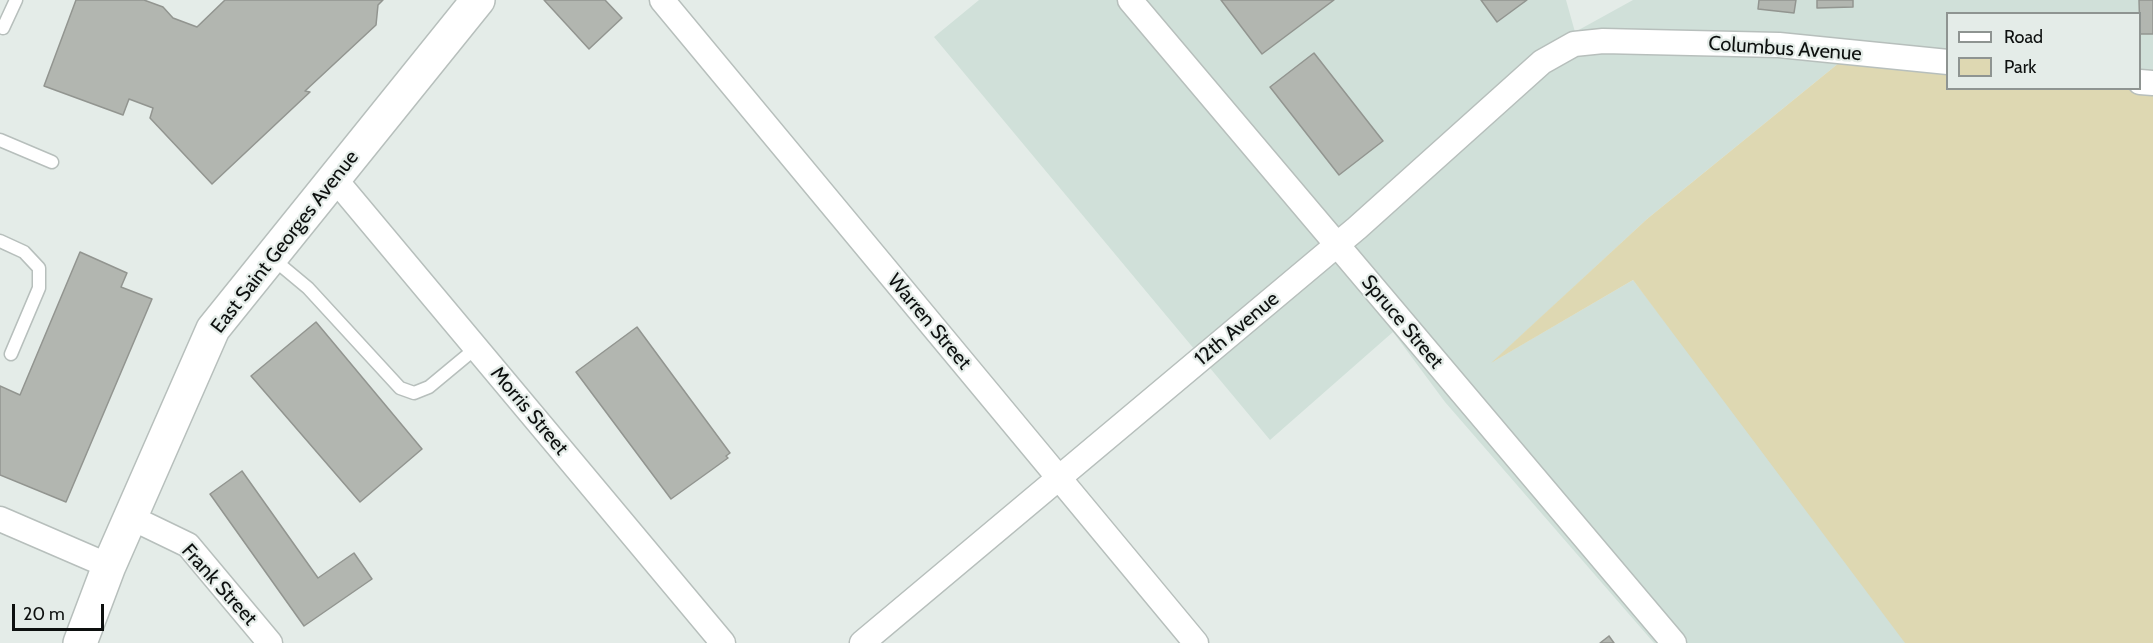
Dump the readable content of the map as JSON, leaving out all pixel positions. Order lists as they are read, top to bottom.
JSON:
{
  "streets": {
    "main road": ["East Saint Georges Avenue"],
    "street": [
      "Columbus Avenue",
      "Warren Street",
      "Spruce Street",
      "12th Avenue",
      "Morris Street",
      "Frank Street"
    ]
  },
  "crossings": [
    ["Columbus Avenue", "12th Avenue"],
    ["East Saint Georges Avenue", "Morris Street"],
    ["East Saint Georges Avenue", "Frank Street"],
    ["Warren Street", "12th Avenue"],
    ["Spruce Street", "12th Avenue"]
  ],
  "legend": ["Road", "Park"],
  "scale_bar": "20 m"
}
